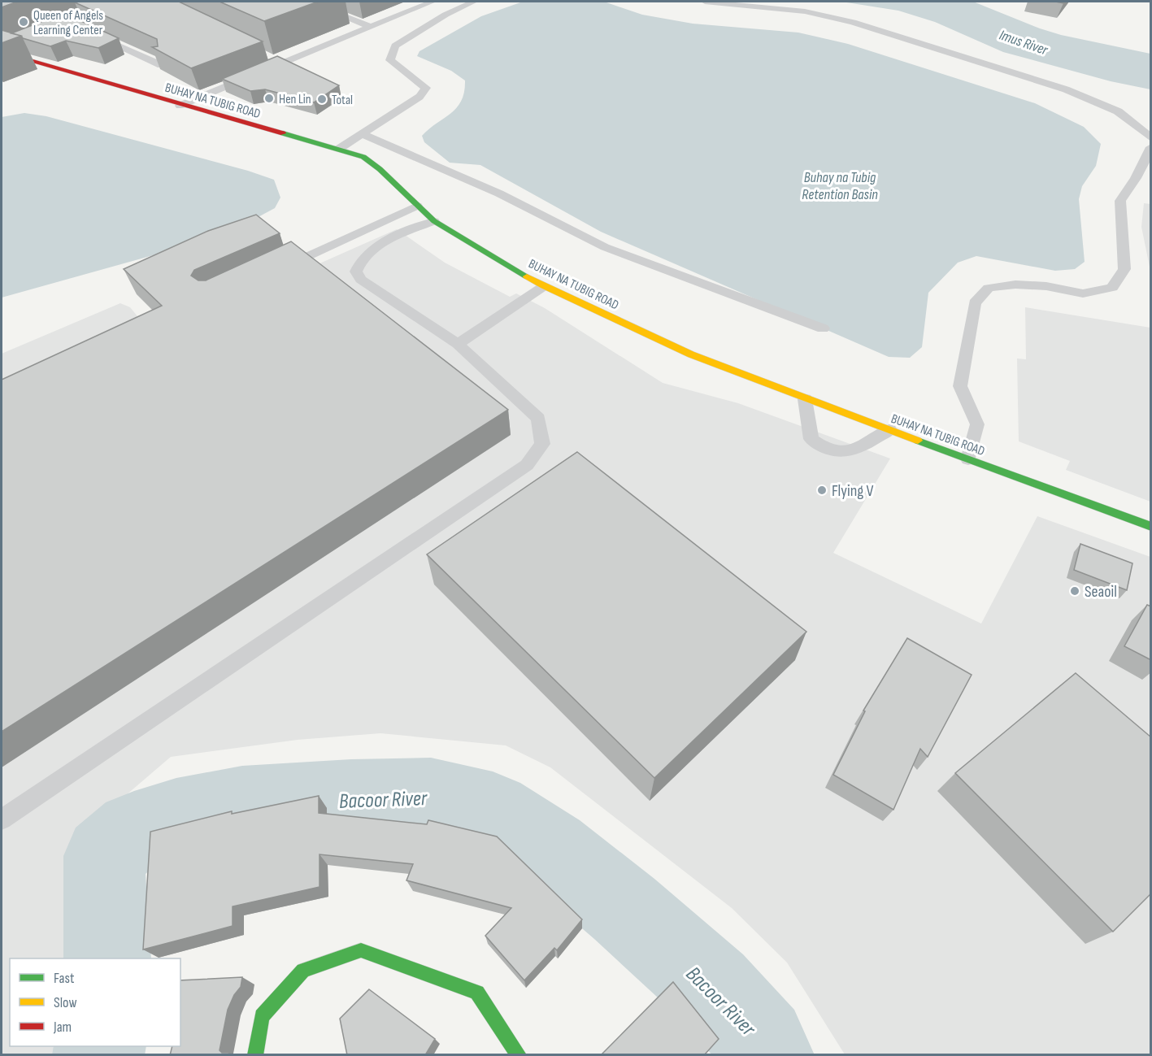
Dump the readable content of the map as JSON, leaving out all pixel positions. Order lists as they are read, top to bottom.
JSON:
{
  "streets": {
    "main road": ["BUHAY NA TUBIG ROAD"]
  },
  "water": ["Imus River", "Buhay na Tubig Retention Basin", "Bacoor River"],
  "places": [
    "Queen of Angels Learning Center",
    "Hen Lin",
    "Total",
    "Flying V",
    "Seaoil"
  ],
  "legend": ["Fast", "Slow", "Jam"]
}
